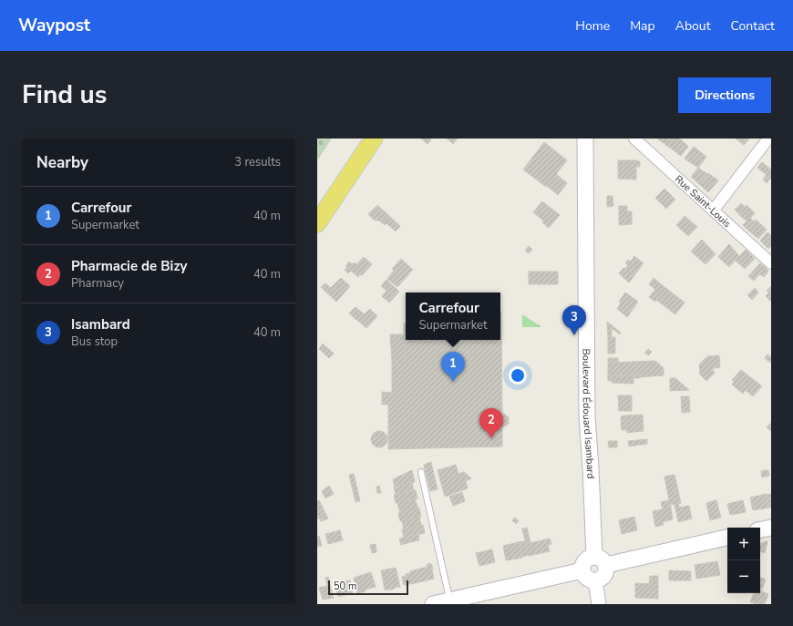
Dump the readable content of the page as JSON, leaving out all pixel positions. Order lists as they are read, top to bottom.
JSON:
{
  "streets": {
    "main road": ["Boulevard Édouard Isambard"],
    "street": ["Rue Saint-Louis"]
  },
  "scale_bar": "50 m",
  "page": {
    "header": "Waypost",
    "nav": [
      "Home",
      "Map",
      "About",
      "Contact"
    ],
    "title": "Find us",
    "buttons": "Directions",
    "heading": ["Nearby", "3 results"],
    "list": [
      {
        "mark": "1",
        "name": "Carrefour",
        "note": "Supermarket",
        "value": "40 m"
      },
      {
        "mark": "2",
        "name": "Pharmacie de Bizy",
        "note": "Pharmacy",
        "value": "40 m"
      },
      {
        "mark": "3",
        "name": "Isambard",
        "note": "Bus stop",
        "value": "40 m"
      }
    ],
    "popup": ["Carrefour", "Supermarket"],
    "pins": ["3", "1", "2"],
    "map_buttons": ["+", "−"],
    "scale": "50 m"
  }
}
